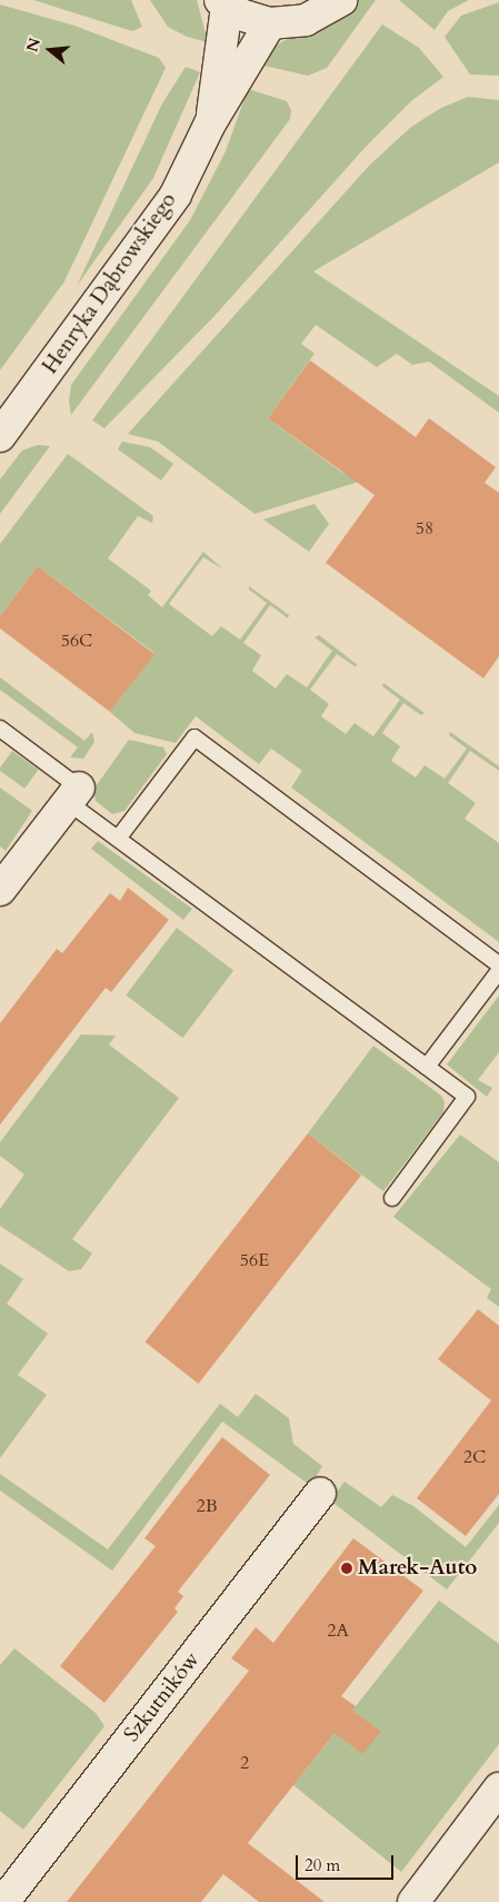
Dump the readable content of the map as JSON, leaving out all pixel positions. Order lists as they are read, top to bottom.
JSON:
{
  "streets": {
    "street": ["Henryka Dąbrowskiego", "Szkutników"]
  },
  "places": ["Marek-Auto"],
  "house_numbers": [
    "58",
    "56C",
    "56E",
    "2C",
    "2B",
    "2A",
    "2"
  ],
  "scale_bar": "20 m",
  "north": "left"
}
